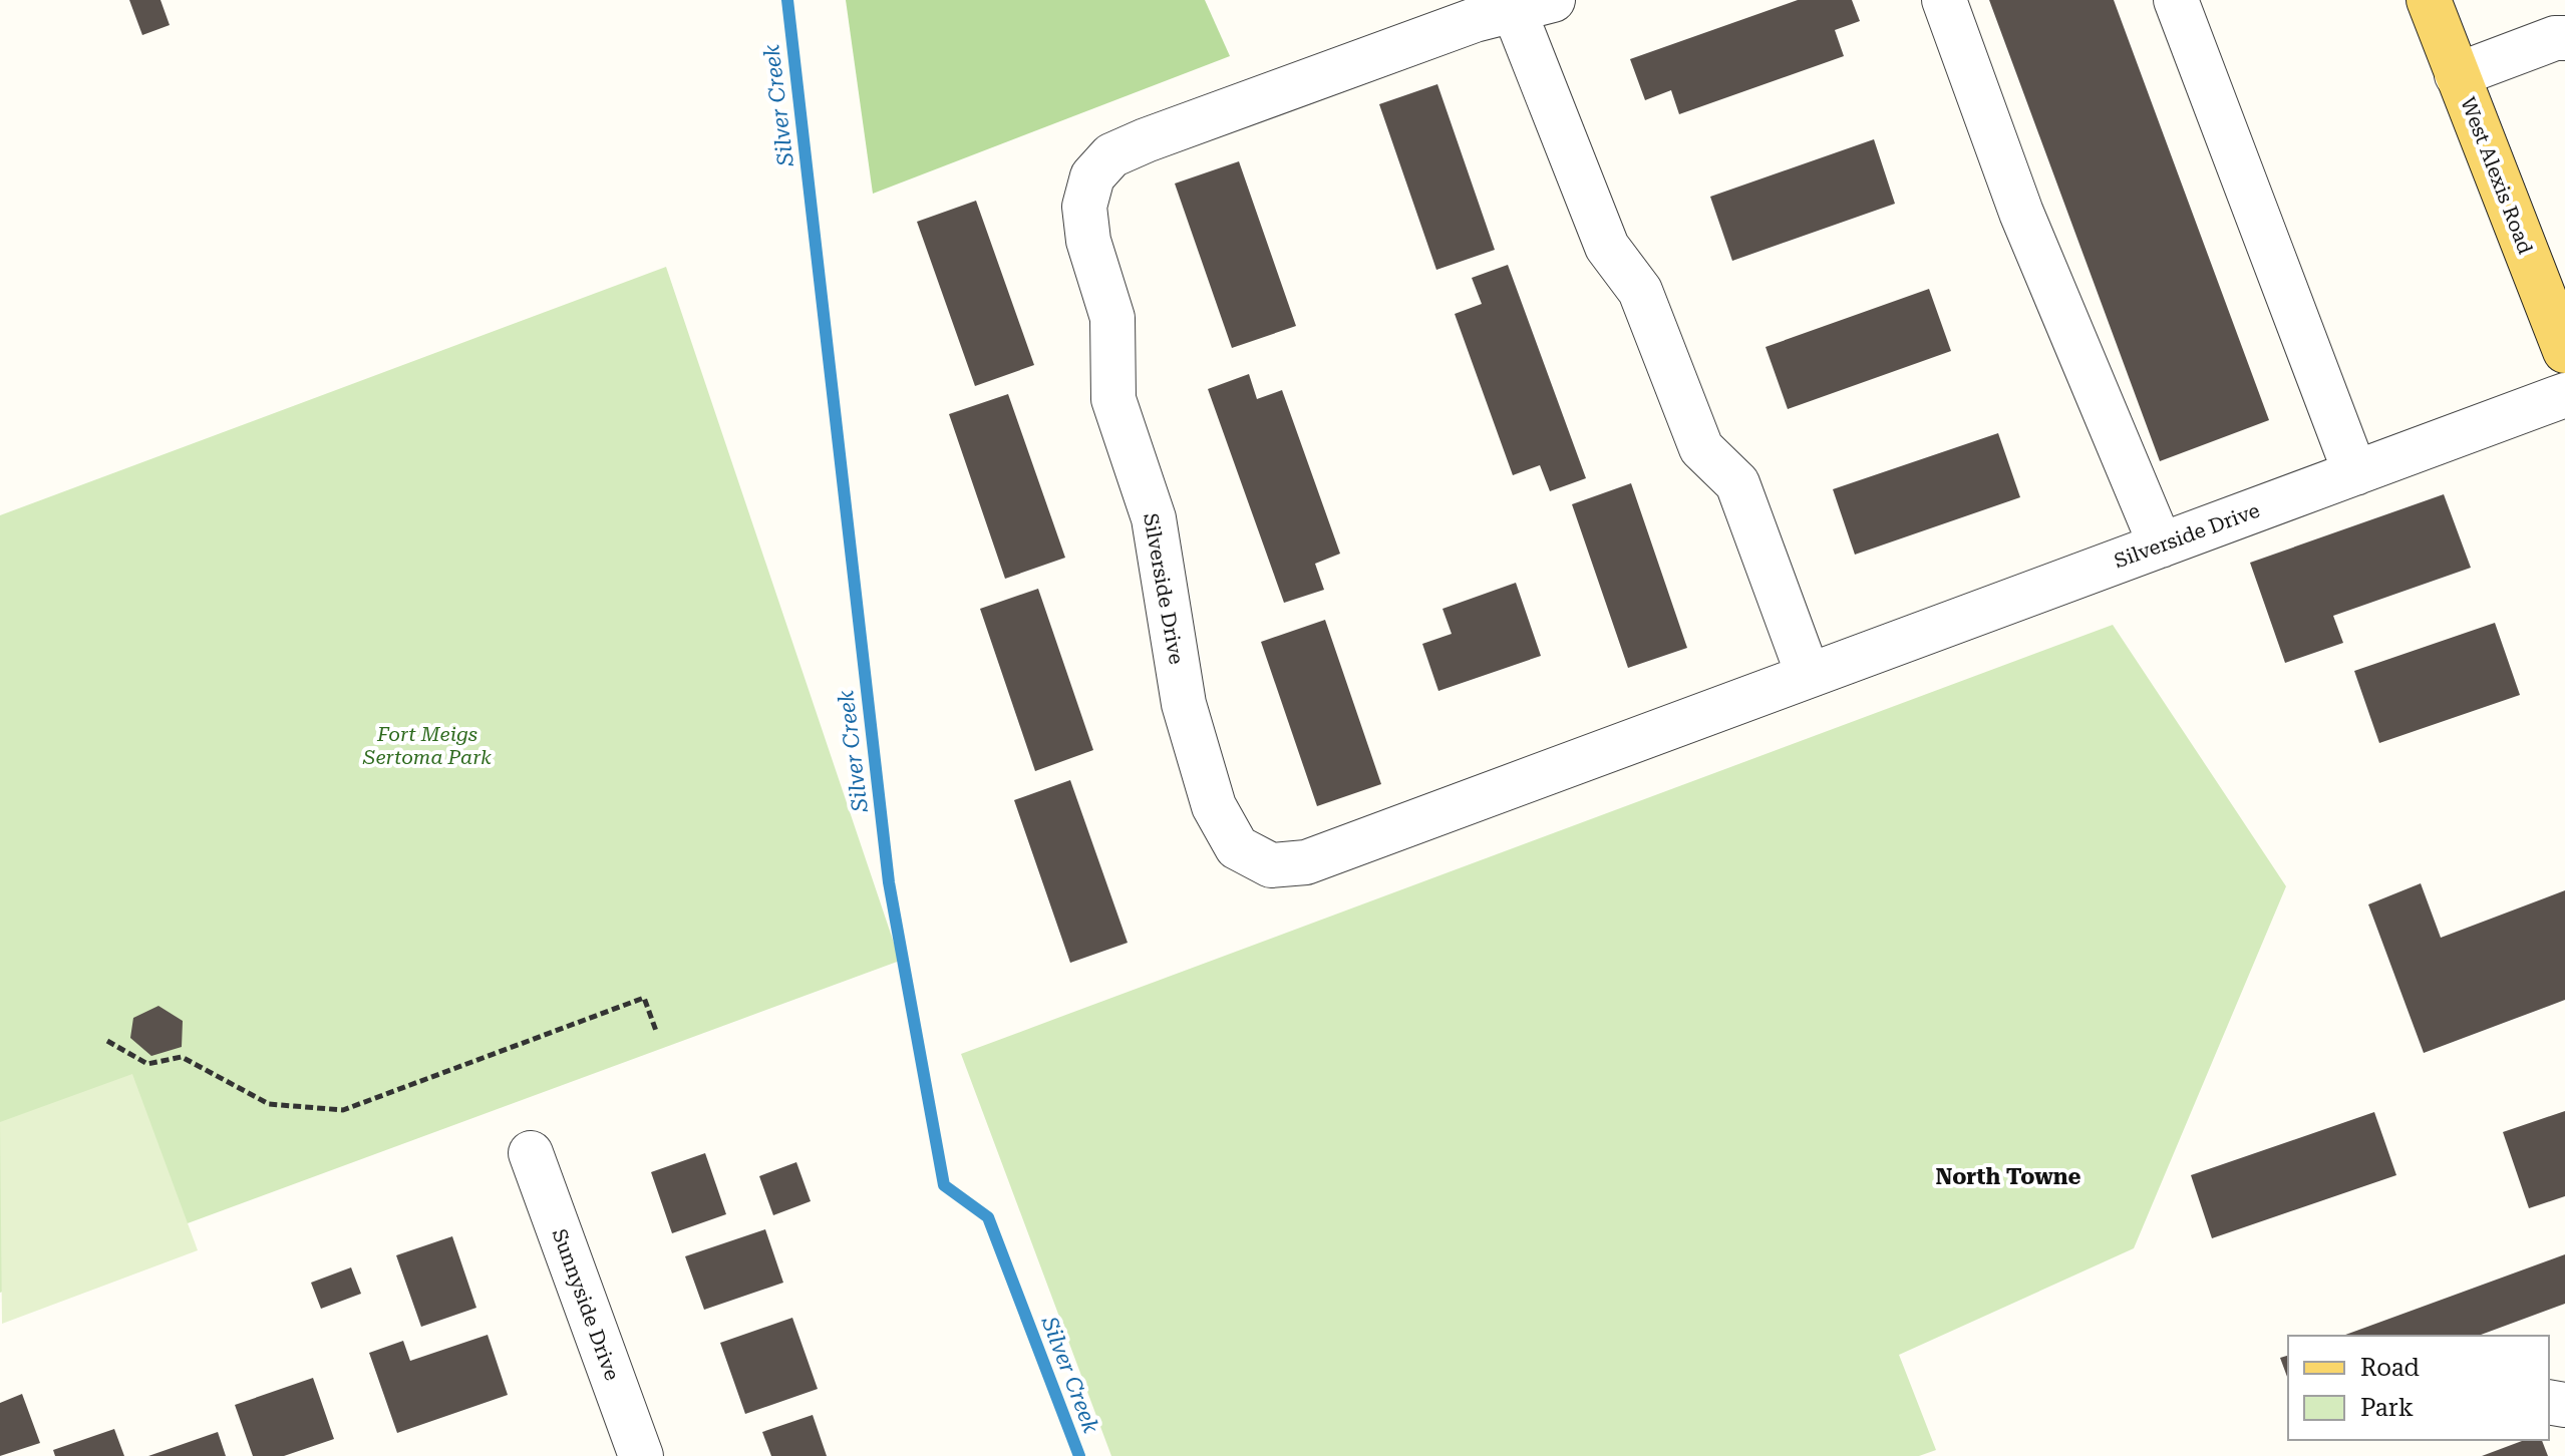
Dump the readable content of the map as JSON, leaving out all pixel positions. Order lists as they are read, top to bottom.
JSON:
{
  "streets": {
    "main road": ["West Alexis Road"],
    "street": ["Silverside Drive", "Sunnyside Drive"]
  },
  "districts": ["North Towne"],
  "water": ["Silver Creek"],
  "parks": ["Fort Meigs Sertoma Park"],
  "legend": ["Road", "Park"]
}
